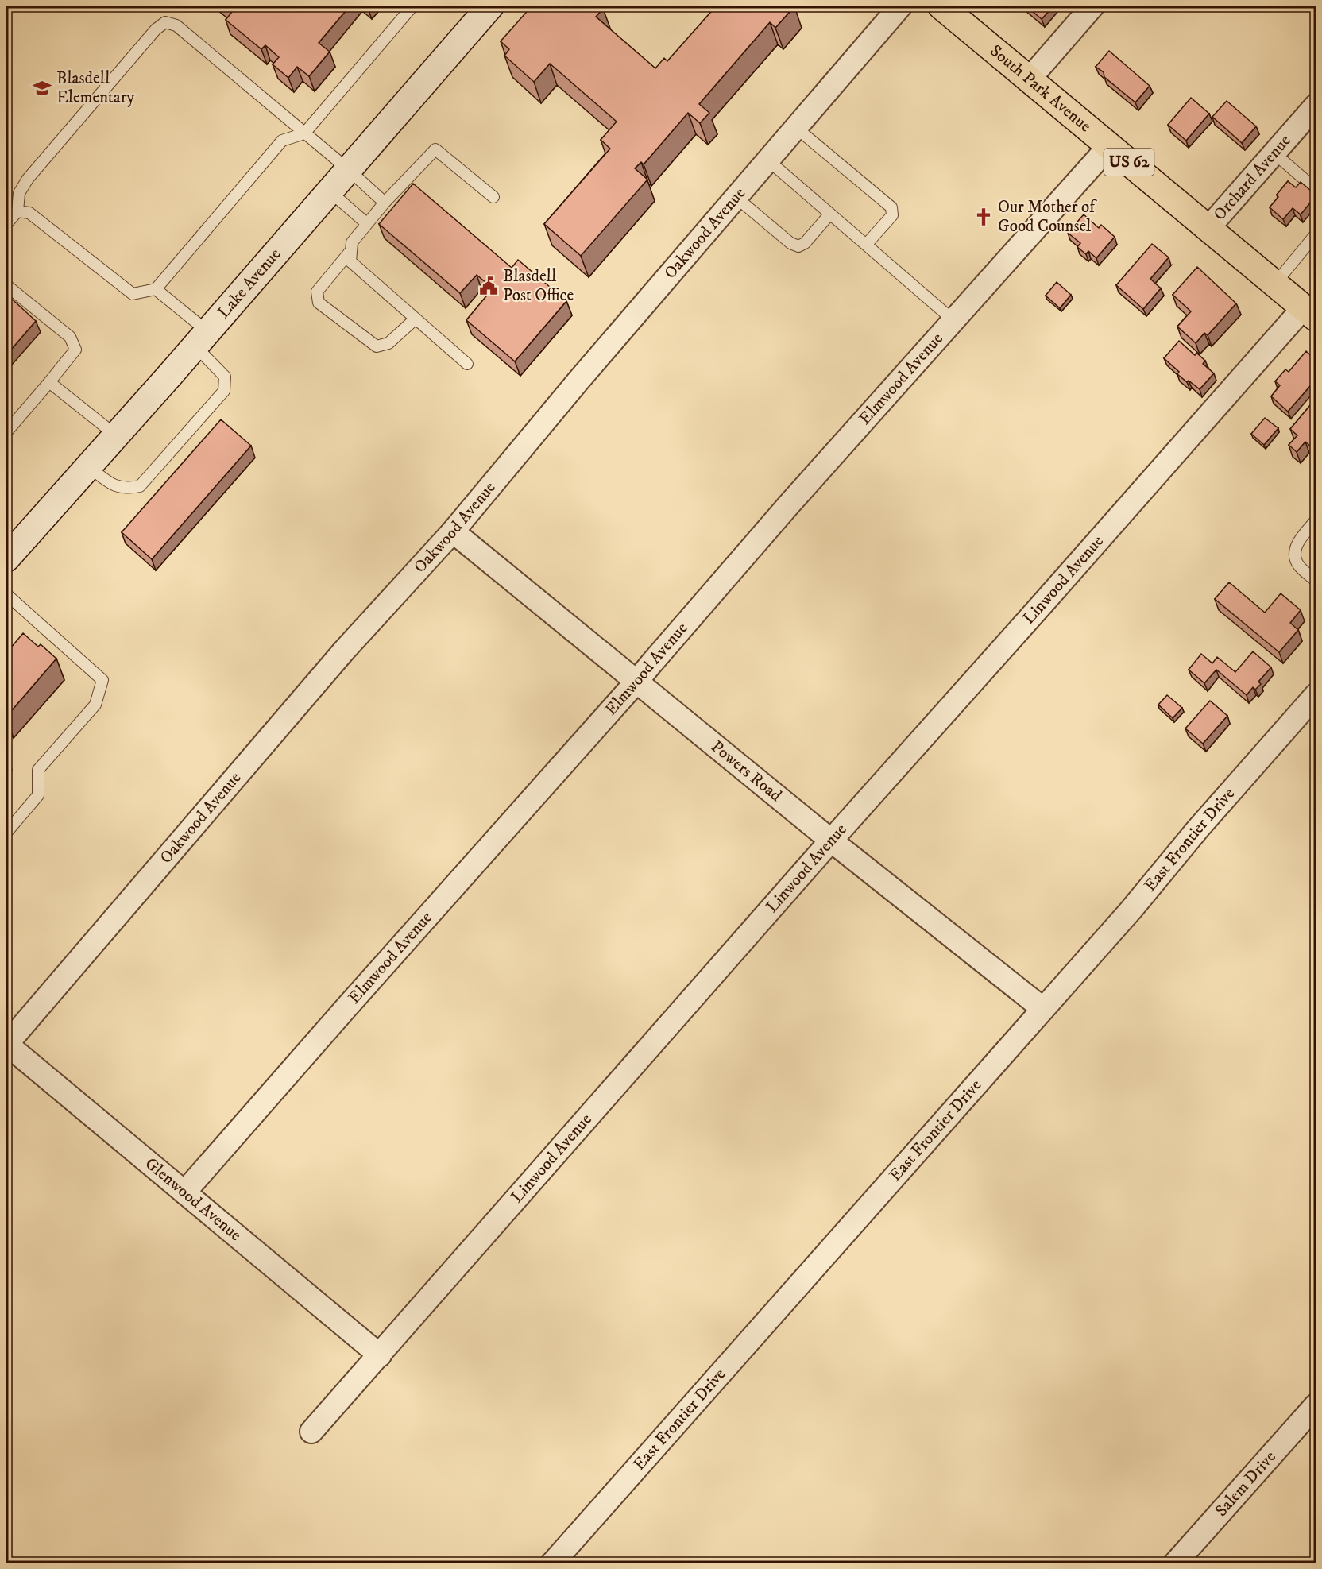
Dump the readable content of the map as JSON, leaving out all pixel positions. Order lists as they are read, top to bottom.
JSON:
{
  "streets": {
    "main road": ["South Park Avenue", "US 62"],
    "street": [
      "Orchard Avenue",
      "Oakwood Avenue",
      "Lake Avenue",
      "Elmwood Avenue",
      "Linwood Avenue",
      "Powers Road",
      "East Frontier Drive",
      "Glenwood Avenue",
      "Salem Drive"
    ]
  },
  "crossings": [
    ["South Park Avenue", "Orchard Avenue"],
    ["South Park Avenue", "Elmwood Avenue"],
    ["South Park Avenue", "Linwood Avenue"],
    ["Oakwood Avenue", "Powers Road"],
    ["Oakwood Avenue", "Glenwood Avenue"],
    ["Elmwood Avenue", "Powers Road"],
    ["Elmwood Avenue", "Glenwood Avenue"],
    ["Linwood Avenue", "Powers Road"],
    ["Linwood Avenue", "Glenwood Avenue"],
    ["Powers Road", "East Frontier Drive"]
  ],
  "places": {
    "school or university": ["Blasdell Elementary"],
    "church": ["Our Mother of Good Counsel"],
    "public building": ["Blasdell Post Office"]
  }
}
